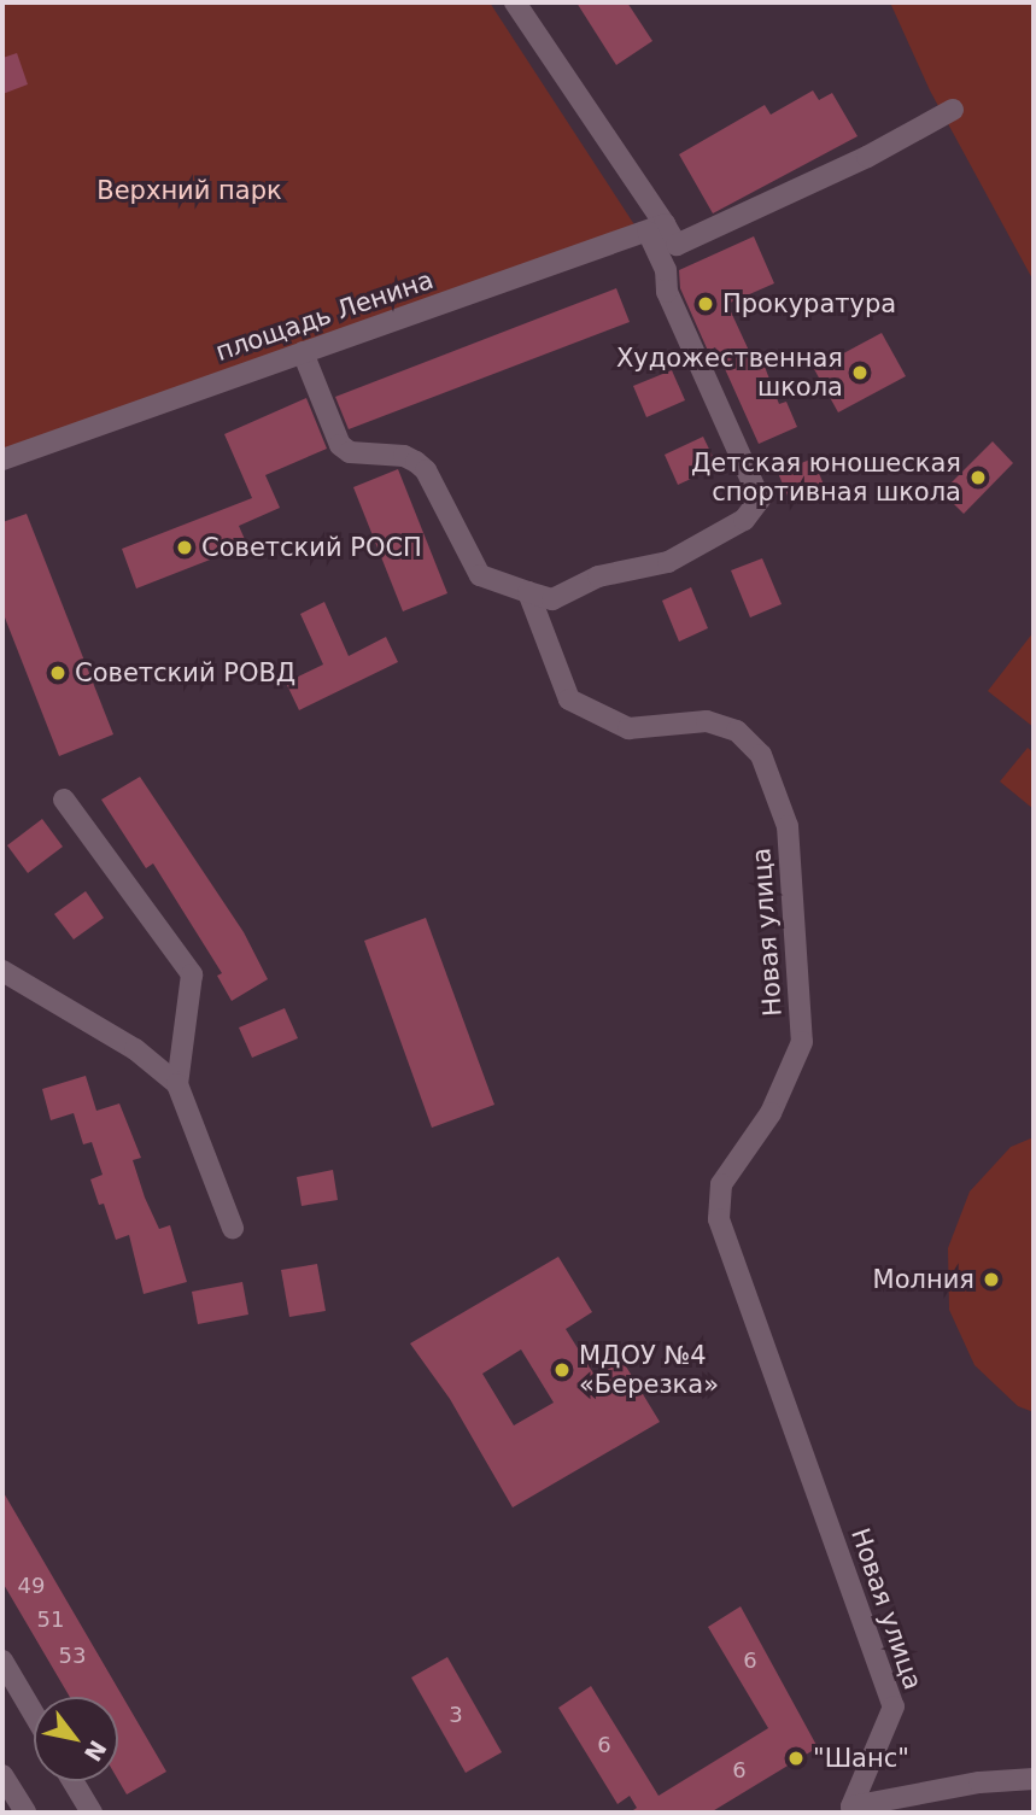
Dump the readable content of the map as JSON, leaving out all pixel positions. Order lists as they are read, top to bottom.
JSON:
{
  "streets": {
    "street": ["площадь Ленина", "Новая улица"]
  },
  "parks": ["Верхний парк"],
  "places": [
    "Прокуратура",
    "Художественная школа",
    "Детская юношеская спортивная школа",
    "Советский РОСП",
    "Советский РОВД",
    "Молния",
    "МДОУ №4 «Березка»",
    "\"Шанс\""
  ],
  "house_numbers": [
    "49",
    "51",
    "53",
    "6",
    "3",
    "6",
    "6"
  ],
  "north": "bottom right"
}
